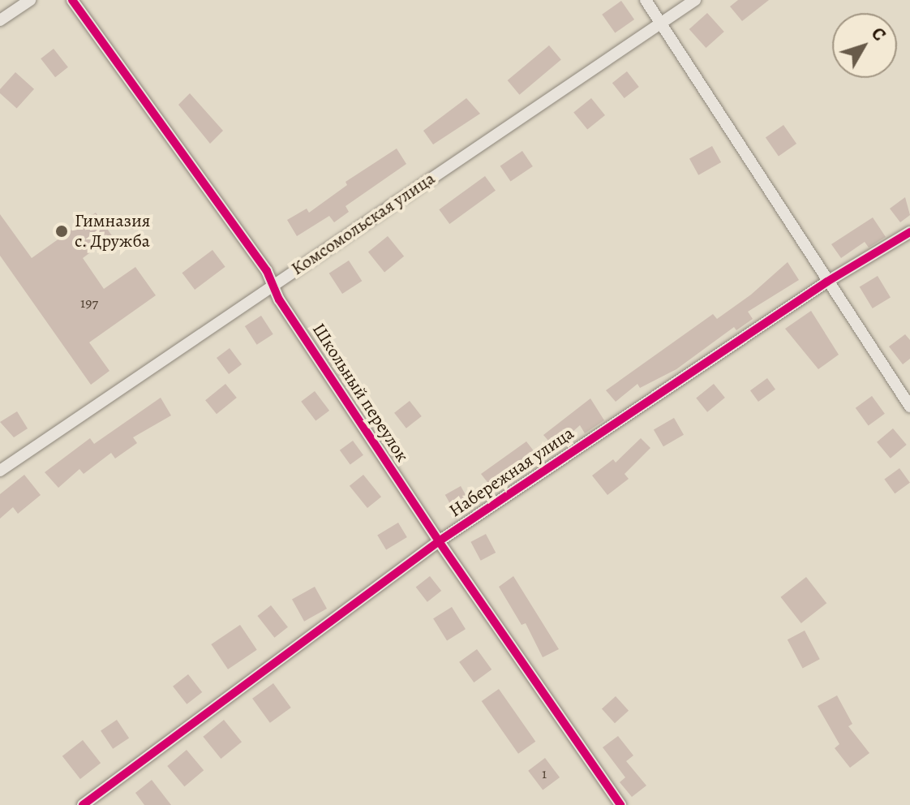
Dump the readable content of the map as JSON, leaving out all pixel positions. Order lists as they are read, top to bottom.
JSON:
{
  "streets": {
    "street": ["Комсомольская улица", "Школьный переулок", "Набережная улица"]
  },
  "crossings": [
    ["Комсомольская улица", "Школьный переулок"],
    ["Школьный переулок", "Набережная улица"]
  ],
  "places": ["Гимназия с. Дружба"],
  "house_numbers": ["197", "1"],
  "north": "top right"
}
